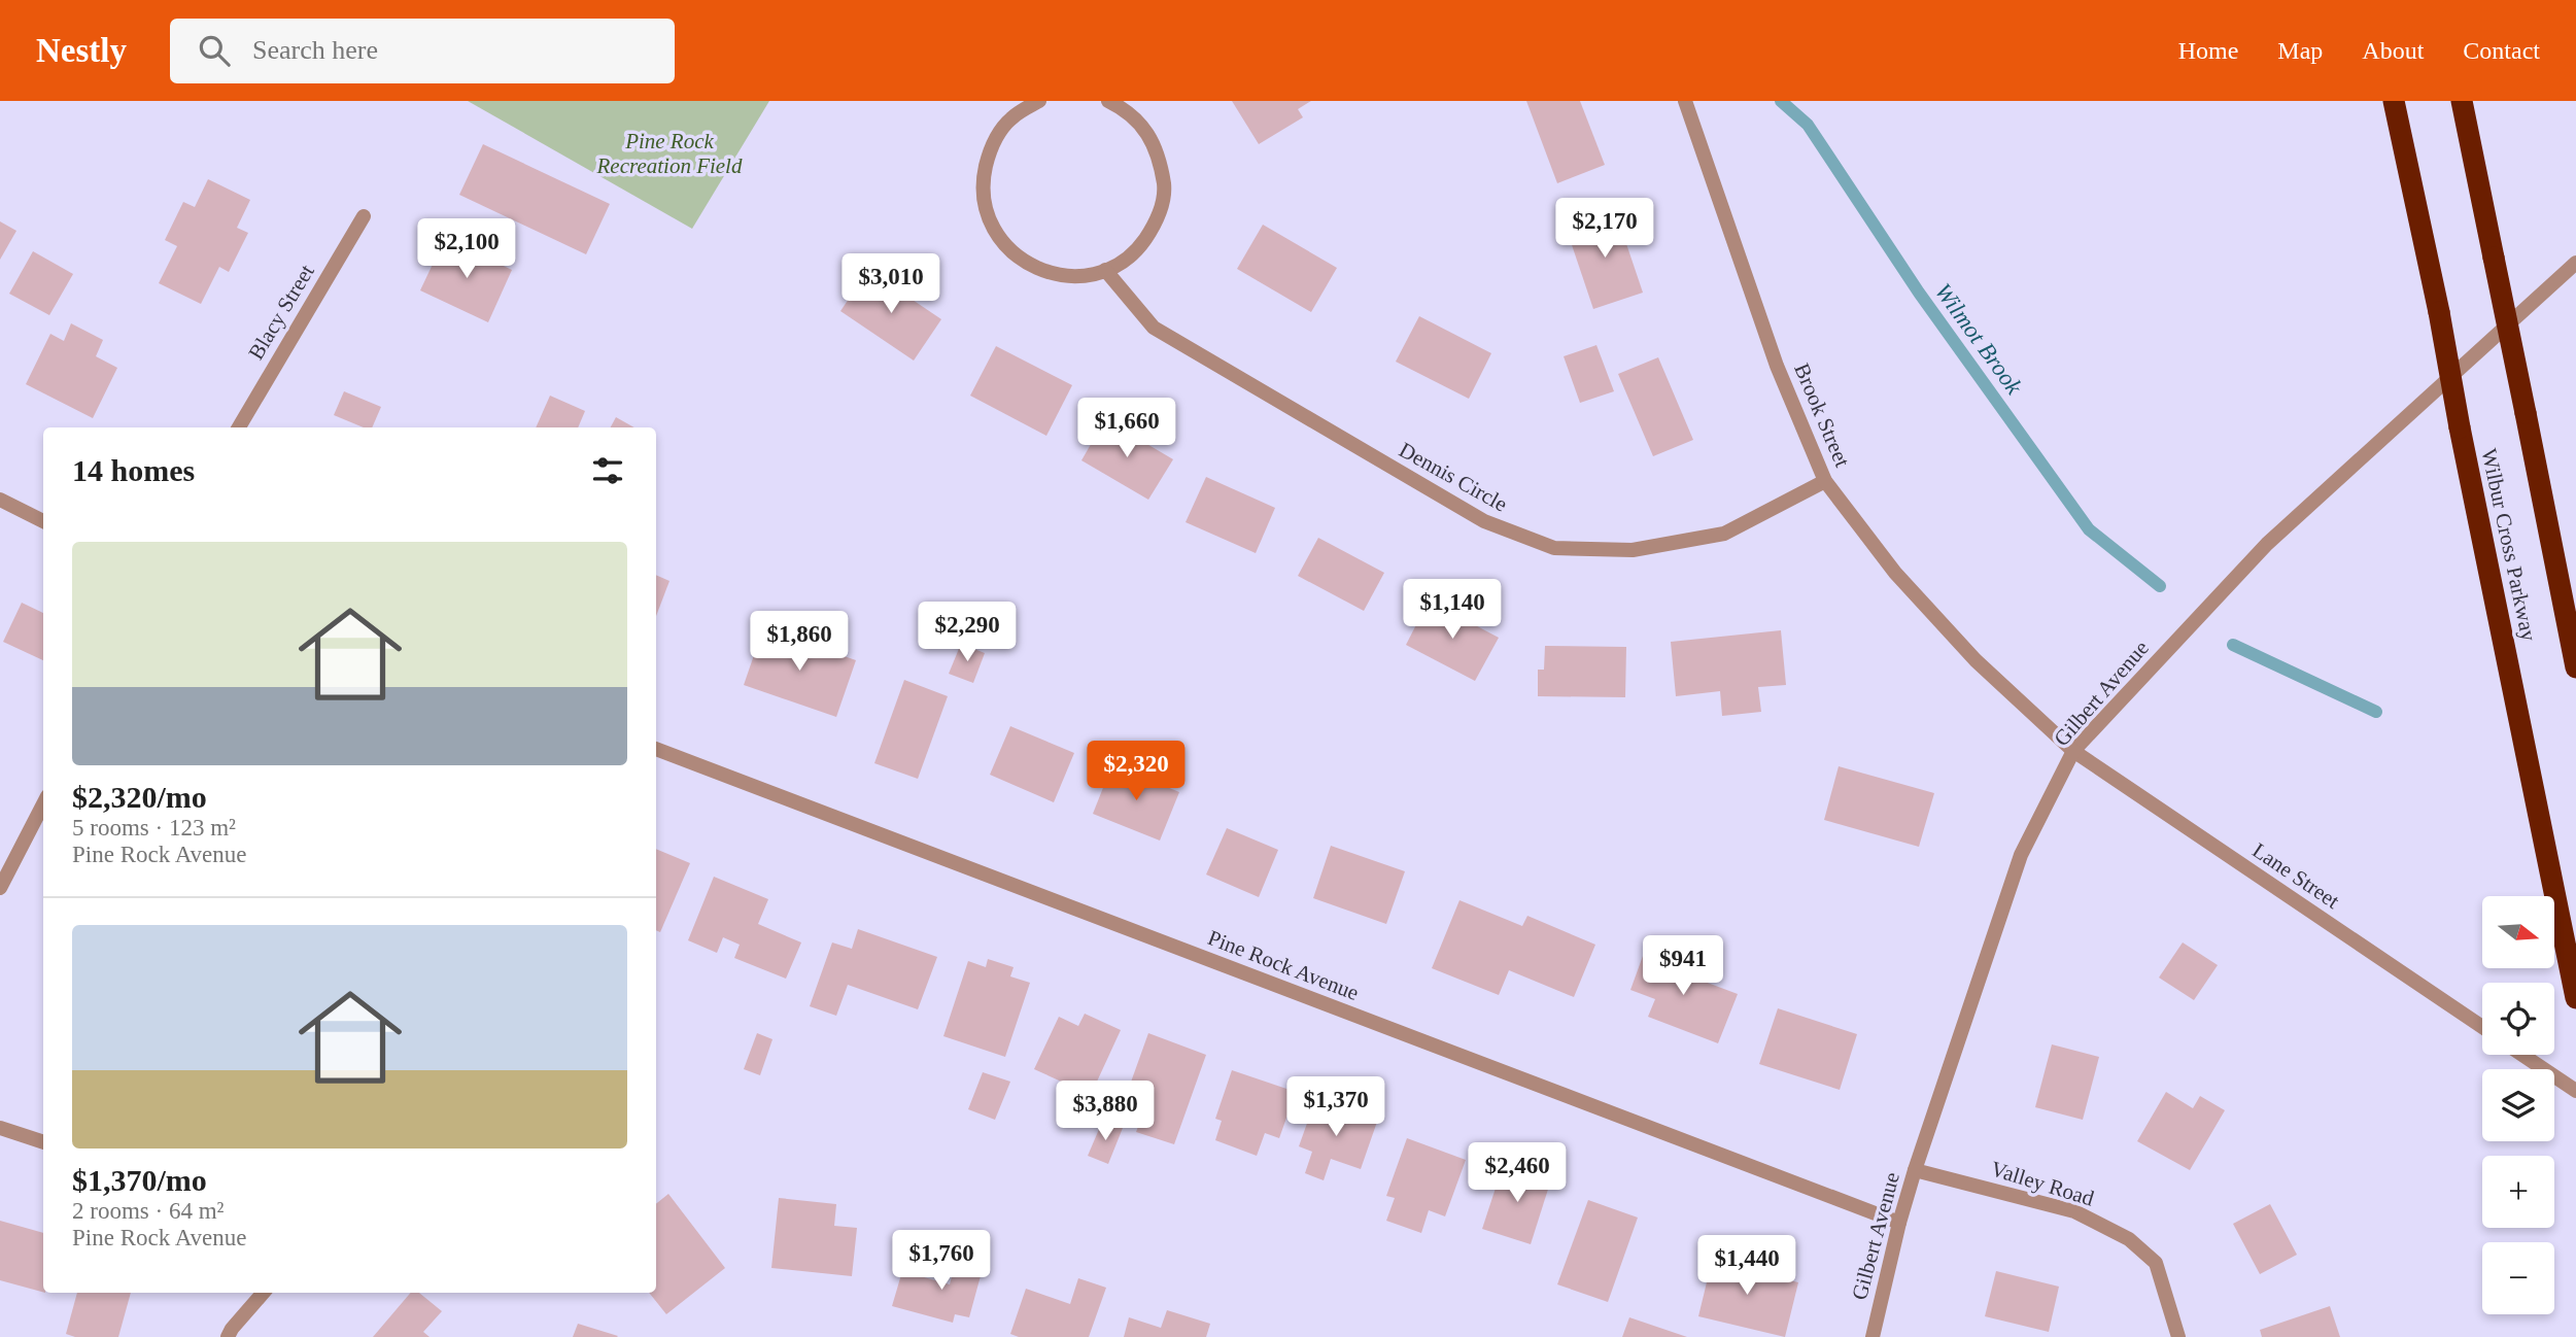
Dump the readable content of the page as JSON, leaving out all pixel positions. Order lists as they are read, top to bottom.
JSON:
{
  "streets": {
    "highway": ["Wilbur Cross Parkway"],
    "street": [
      "Blacy Street",
      "Brook Street",
      "Dennis Circle",
      "Gilbert Avenue",
      "Lane Street",
      "Pine Rock Avenue",
      "Valley Road"
    ]
  },
  "crossings": [
    ["Brook Street", "Dennis Circle"],
    ["Brook Street", "Gilbert Avenue"],
    ["Brook Street", "Lane Street"],
    ["Gilbert Avenue", "Lane Street"],
    ["Gilbert Avenue", "Pine Rock Avenue"],
    ["Gilbert Avenue", "Valley Road"]
  ],
  "water": ["Wilmot Brook"],
  "parks": ["Pine Rock Recreation Field"],
  "north": "right",
  "page": {
    "header": "Nestly",
    "search": "Search here",
    "nav": [
      "Home",
      "Map",
      "About",
      "Contact"
    ],
    "price": [
      "$2,170",
      "$2,100",
      "$3,010",
      "$1,660",
      "$1,140",
      "$2,290",
      "$1,860",
      "$2,320",
      "$941",
      "$1,370",
      "$3,880",
      "$2,460",
      "$1,760",
      "$1,440"
    ],
    "heading": "14 homes",
    "list": [
      {
        "name": "$2,320/mo",
        "note": "5 rooms · 123 m² · Pine Rock Avenue"
      },
      {
        "name": "$1,370/mo",
        "note": "2 rooms · 64 m² · Pine Rock Avenue"
      }
    ],
    "map_buttons": ["+", "−"]
  }
}
